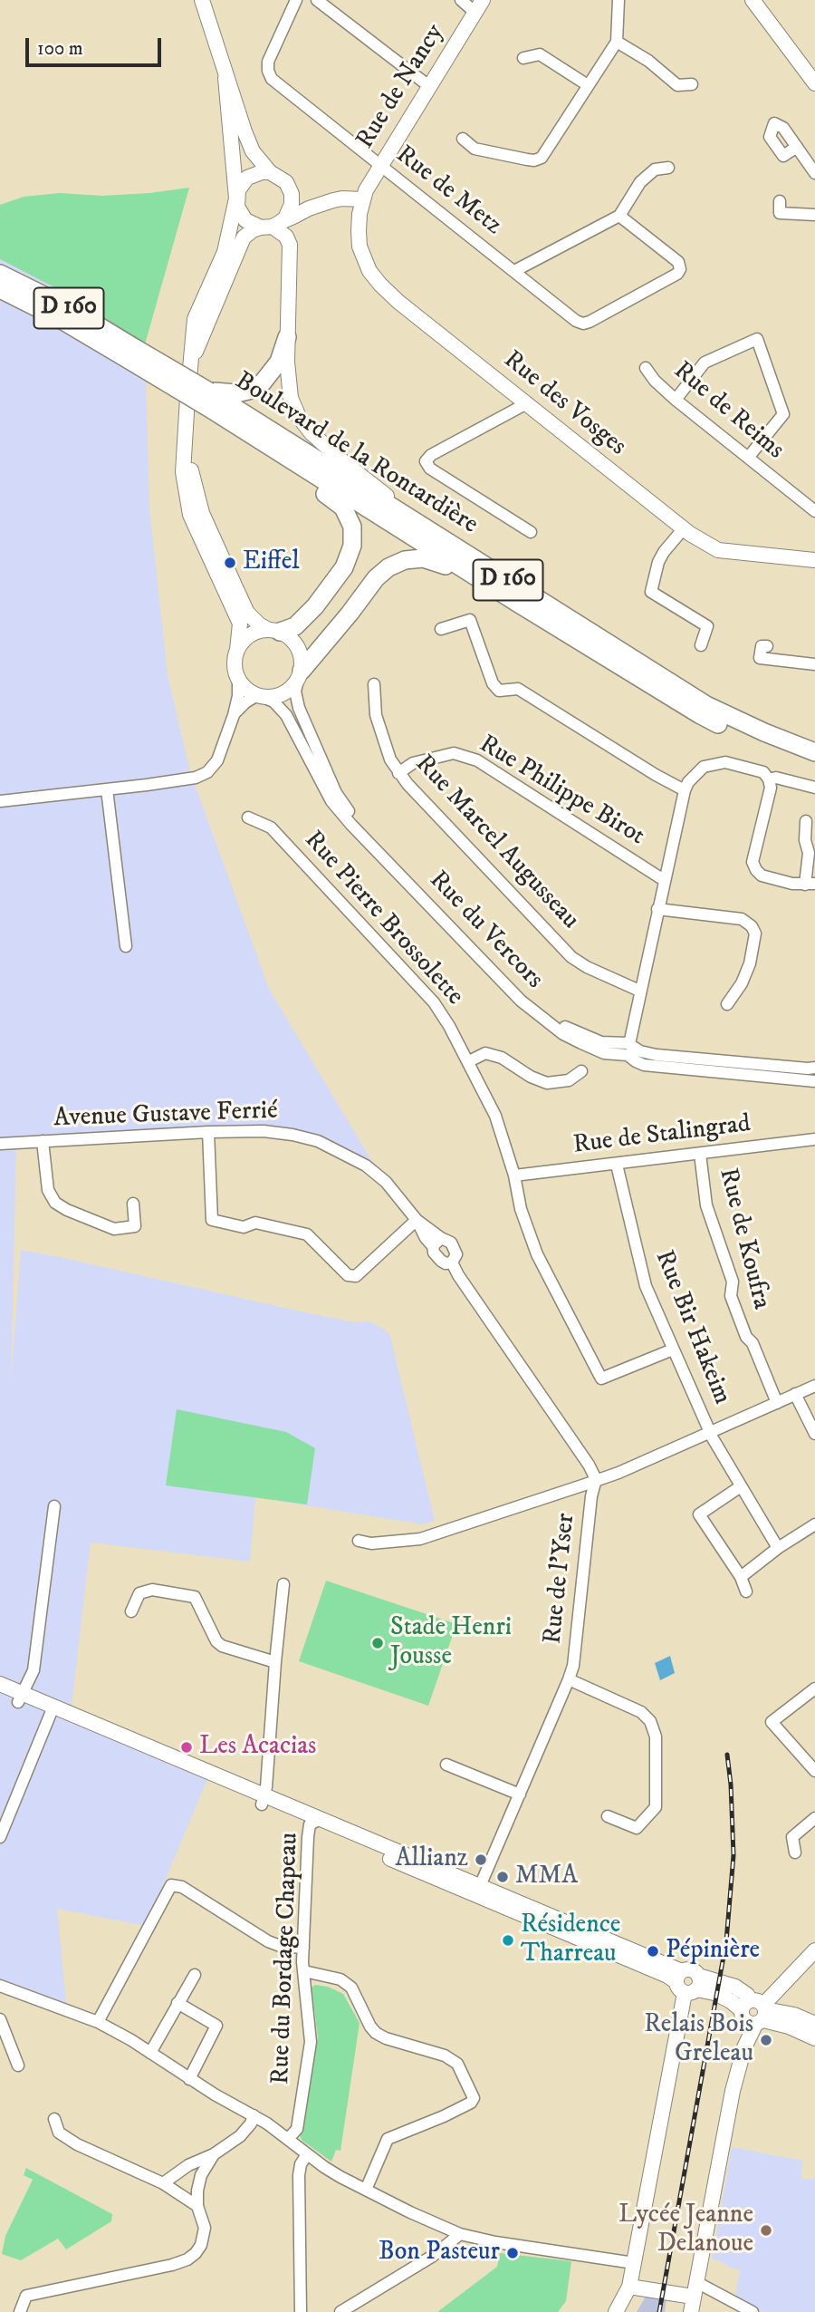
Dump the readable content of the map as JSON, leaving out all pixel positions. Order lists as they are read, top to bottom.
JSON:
{
  "streets": {
    "main road": ["D 160", "Boulevard de la Rontardière"],
    "street": [
      "Rue de Nancy",
      "Rue de Metz",
      "Rue des Vosges",
      "Rue de Reims",
      "Rue Philippe Birot",
      "Rue Marcel Augusseau",
      "Rue Pierre Brossolette",
      "Rue du Vercors",
      "Avenue Gustave Ferrié",
      "Rue de Stalingrad",
      "Rue de Koufra",
      "Rue Bir Hakeim",
      "Rue de l’Yser",
      "Rue du Bordage Chapeau"
    ]
  },
  "crossings": [
    ["Rue de Nancy", "Rue de Metz"],
    ["Rue de Nancy", "Rue des Vosges"],
    ["Rue Philippe Birot", "Rue Marcel Augusseau"],
    ["Rue Pierre Brossolette", "Rue de Stalingrad"],
    ["Rue Pierre Brossolette", "Rue Bir Hakeim"],
    ["Rue de Stalingrad", "Rue de Koufra"],
    ["Rue de Stalingrad", "Rue Bir Hakeim"]
  ],
  "places": [
    "Eiffel",
    "Stade Henri Jousse",
    "Les Acacias",
    "Allianz",
    "MMA",
    "Résidence Tharreau",
    "Pépinière",
    "Relais Bois Greleau",
    "Lycée Jeanne Delanoue",
    "Bon Pasteur"
  ],
  "scale_bar": "100 m"
}
